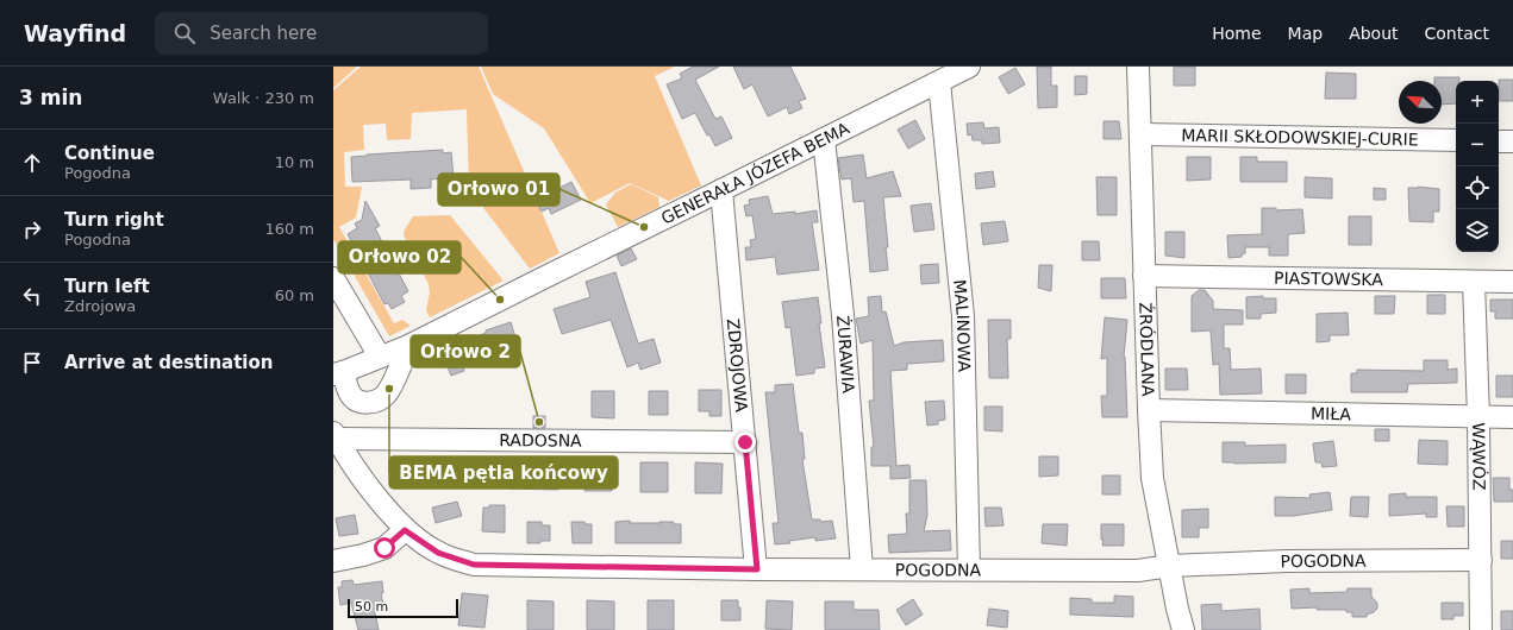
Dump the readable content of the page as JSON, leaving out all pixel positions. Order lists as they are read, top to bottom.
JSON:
{
  "streets": {
    "street": [
      "MARII SKŁODOWSKIEJ-CURIE",
      "GENERAŁA JÓZEFA BEMA",
      "PIASTOWSKA",
      "MALINOWA",
      "ŹRÓDLANA",
      "ŻURAWIA",
      "ZDROJOWA",
      "MIŁA",
      "RADOSNA",
      "WĄWÓZ",
      "POGODNA"
    ]
  },
  "crossings": [
    ["MARII SKŁODOWSKIEJ-CURIE", "ŹRÓDLANA"],
    ["GENERAŁA JÓZEFA BEMA", "MALINOWA"],
    ["GENERAŁA JÓZEFA BEMA", "ŻURAWIA"],
    ["GENERAŁA JÓZEFA BEMA", "ZDROJOWA"],
    ["PIASTOWSKA", "ŹRÓDLANA"],
    ["PIASTOWSKA", "WĄWÓZ"],
    ["MALINOWA", "POGODNA"],
    ["ŹRÓDLANA", "MIŁA"],
    ["ŹRÓDLANA", "POGODNA"],
    ["ŻURAWIA", "POGODNA"],
    ["ZDROJOWA", "RADOSNA"],
    ["ZDROJOWA", "POGODNA"],
    ["MIŁA", "WĄWÓZ"],
    ["RADOSNA", "POGODNA"],
    ["WĄWÓZ", "POGODNA"]
  ],
  "places": [
    "Orłowo 01",
    "Orłowo 02",
    "BEMA pętla końcowy",
    "Orłowo 2"
  ],
  "scale_bar": "50 m",
  "north": "top left",
  "page": {
    "header": "Wayfind",
    "search": "Search here",
    "nav": [
      "Home",
      "Map",
      "About",
      "Contact"
    ],
    "heading": ["3 min", "Walk · 230 m"],
    "map_buttons": ["+", "−"],
    "list": [
      ["Continue", "Pogodna", "10 m"],
      ["Turn right", "Pogodna", "160 m"],
      ["Turn left", "Zdrojowa", "60 m"],
      "Arrive at destination"
    ],
    "scale": "50 m"
  }
}
